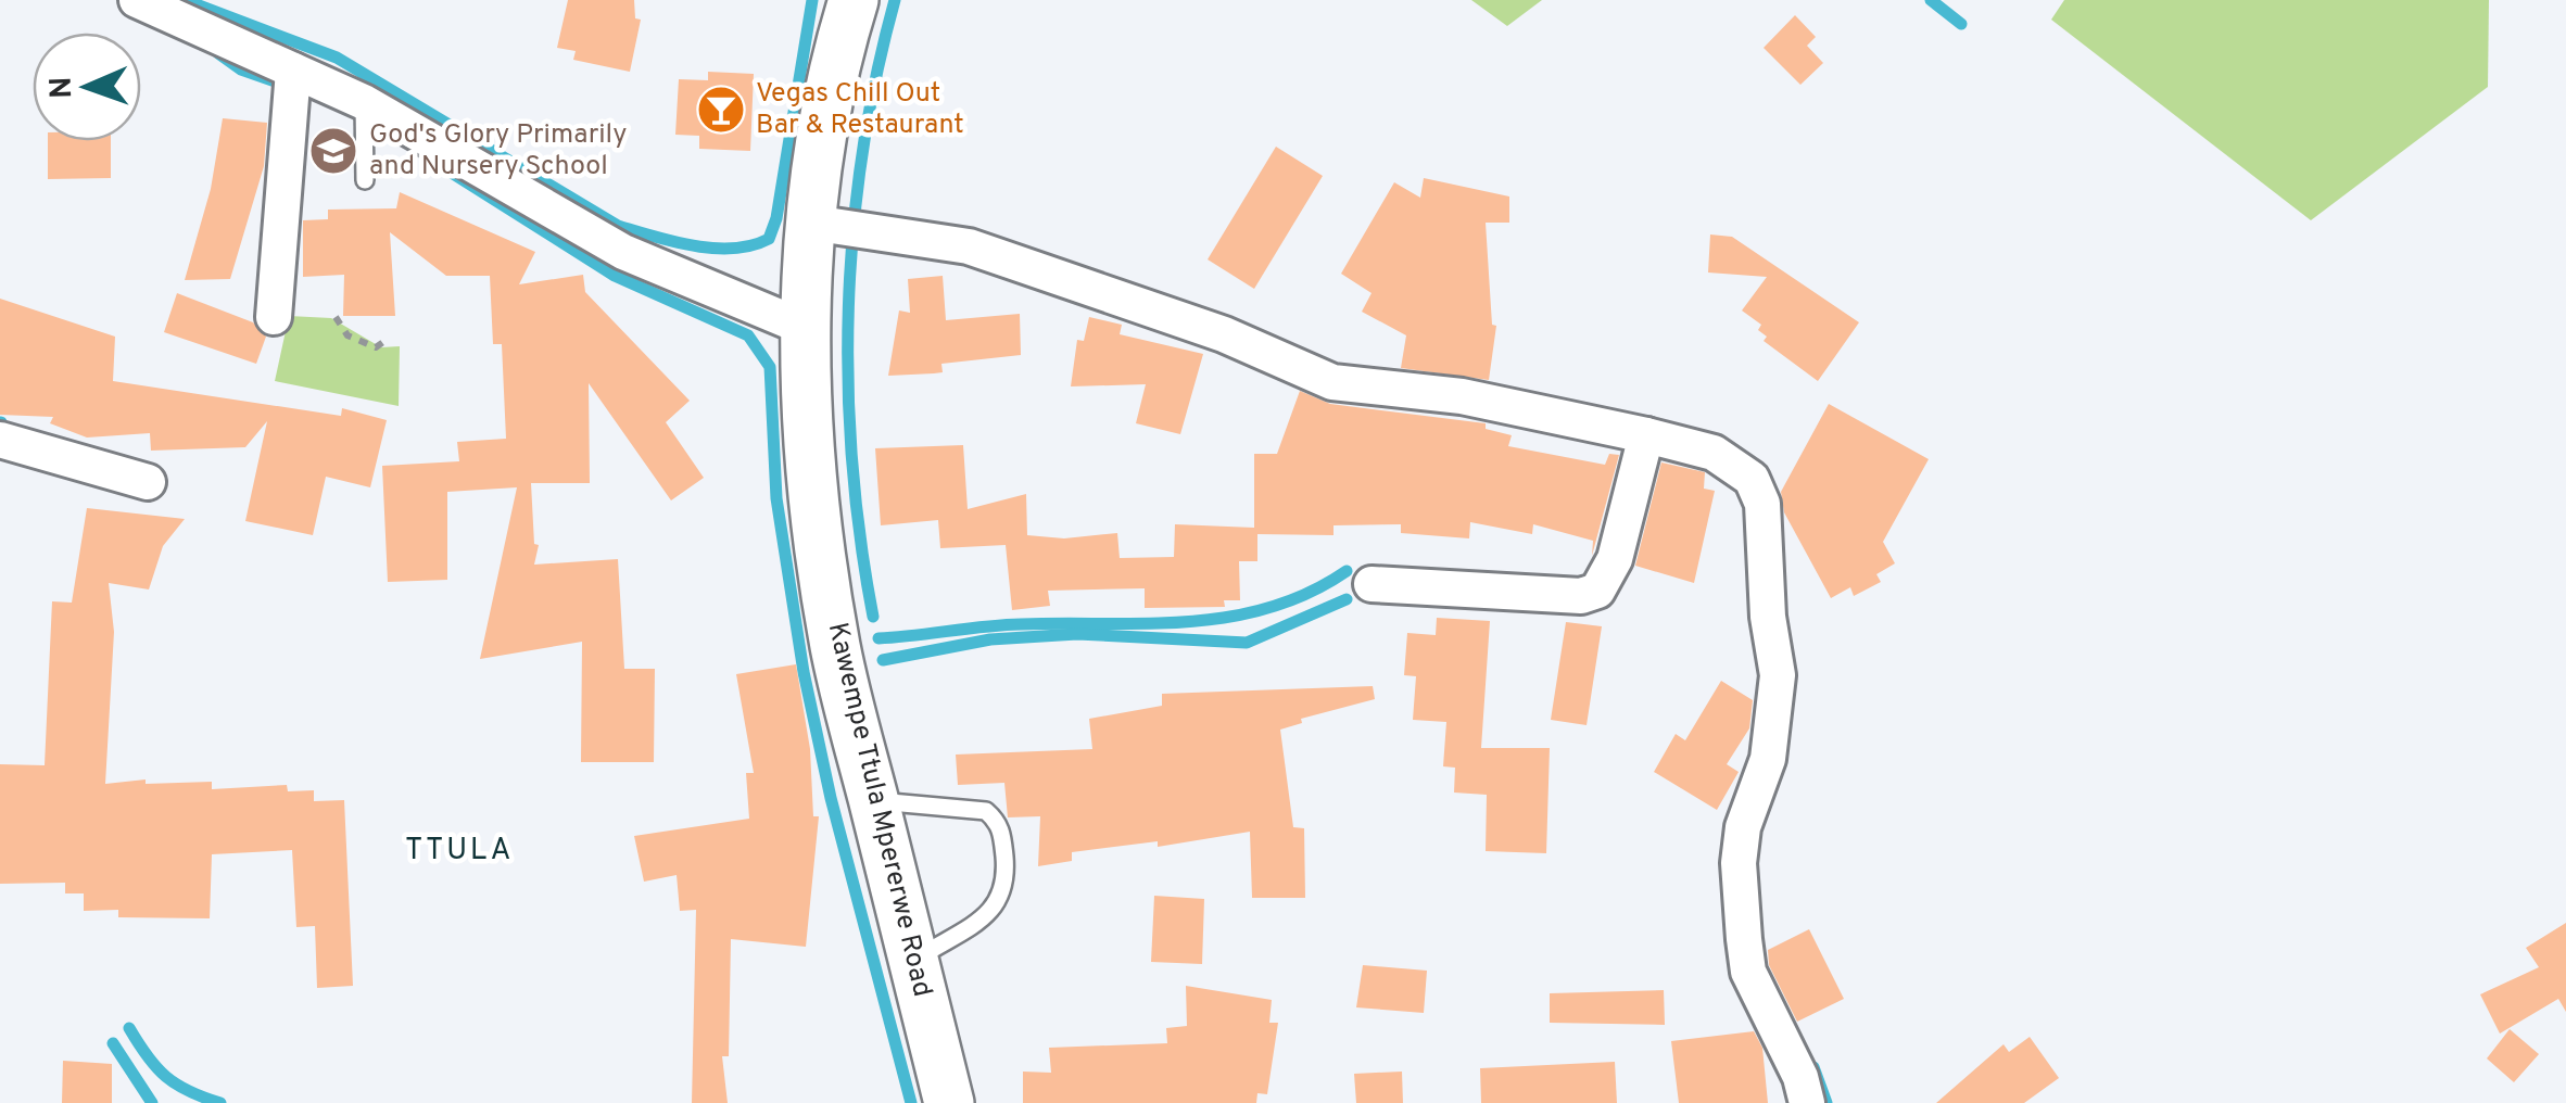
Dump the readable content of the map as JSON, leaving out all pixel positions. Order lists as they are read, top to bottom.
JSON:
{
  "streets": {
    "street": ["Kawempe Ttula Mpererwe Road"]
  },
  "districts": ["TTULA"],
  "places": {
    "bar": ["Vegas Chill Out Bar & Restaurant"],
    "school or university": ["God's Glory Primarily and Nursery School"]
  },
  "north": "left"
}
